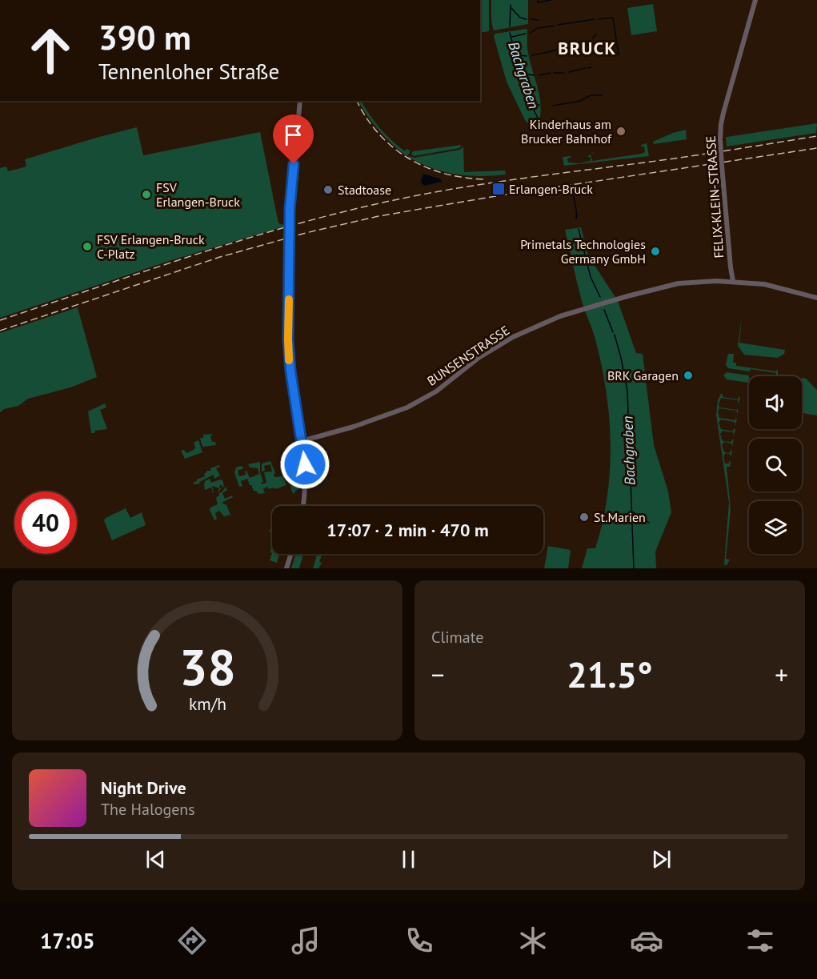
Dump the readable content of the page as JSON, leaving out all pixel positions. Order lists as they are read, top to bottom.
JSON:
{
  "streets": {
    "street": ["FELIX-KLEIN-STRASSE", "BUNSENSTRASSE"]
  },
  "crossings": [
    ["FELIX-KLEIN-STRASSE", "BUNSENSTRASSE"]
  ],
  "districts": ["BRUCK"],
  "water": ["Bachgraben"],
  "places": {
    "other": [
      "Kinderhaus am Brucker Bahnhof",
      "Stadtoase",
      "FSV Erlangen-Bruck",
      "FSV Erlangen-Bruck C-Platz",
      "Primetals Technologies Germany GmbH",
      "BRK Garagen",
      "St.Marien"
    ],
    "transit": ["Erlangen-Bruck"]
  },
  "page": {
    "turn": ["390 m", "Tennenloher Straße"],
    "limit": "40",
    "trip": "17:07 · 2 min · 470 m",
    "tile": "Climate",
    "heat": ["−", "21.5°", "+"],
    "song": ["Night Drive", "The Halogens"],
    "tabs": "17:05",
    "gauge": ["38", "km/h"]
  }
}
